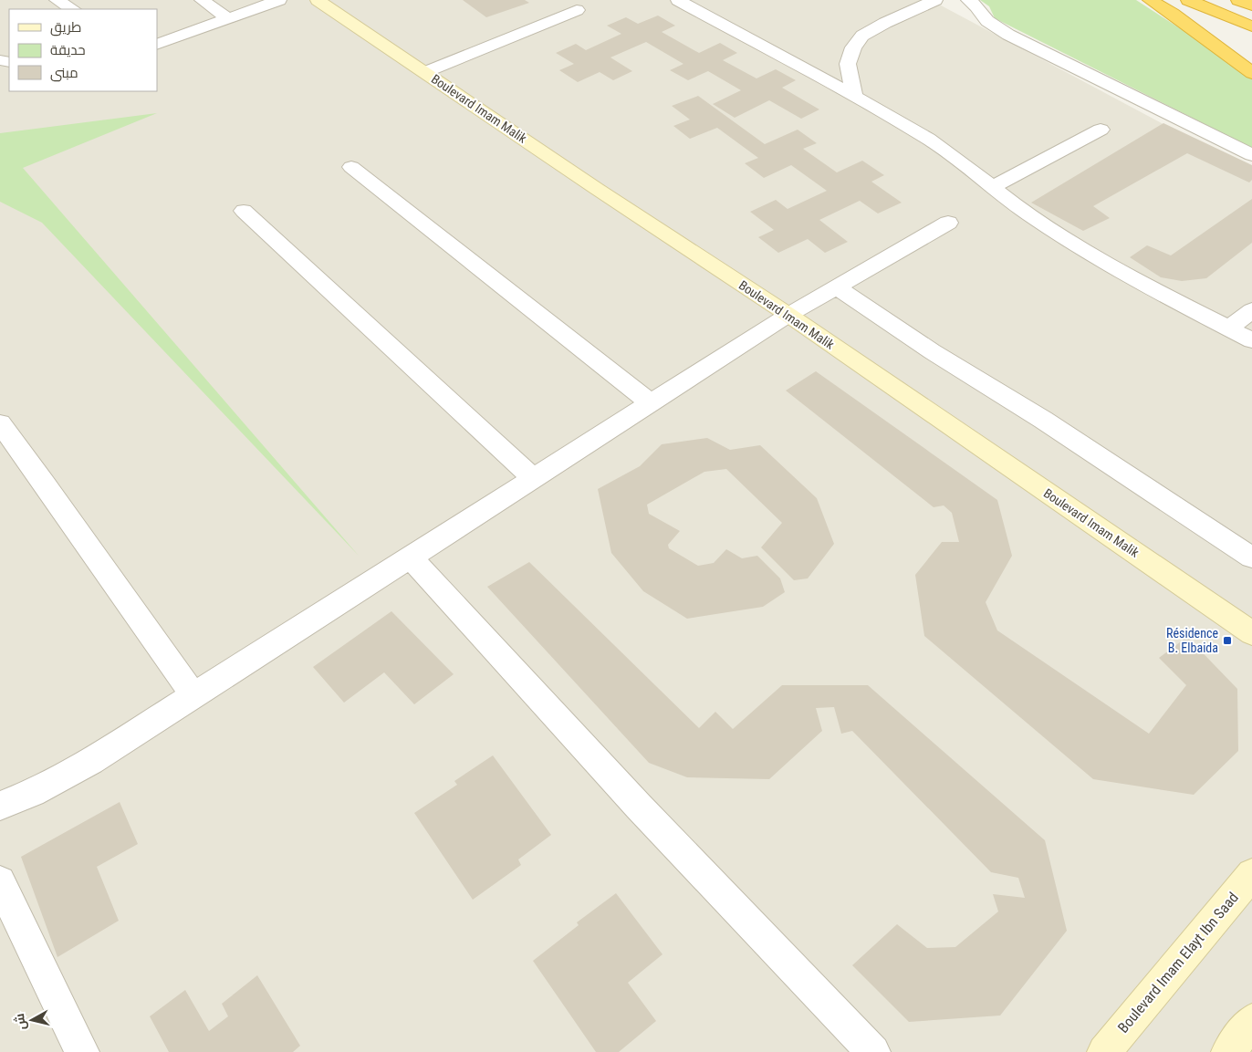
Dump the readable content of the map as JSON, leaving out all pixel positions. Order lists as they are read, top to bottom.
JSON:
{
  "streets": {
    "street": ["Boulevard Imam Malik", "Boulevard Imam Elayt Ibn Saad"]
  },
  "places": {
    "transit": ["Résidence B. Elbaida"]
  },
  "legend": ["طريق", "حديقة", "مبنى"],
  "north": "left"
}
